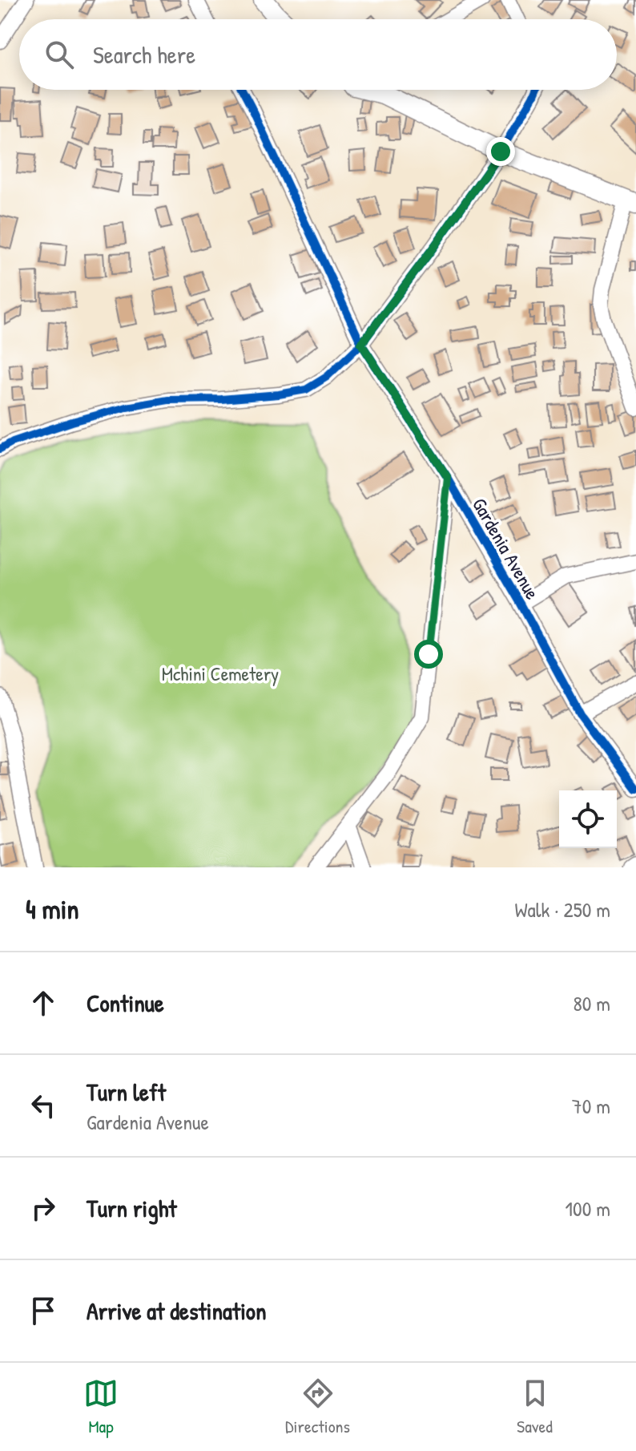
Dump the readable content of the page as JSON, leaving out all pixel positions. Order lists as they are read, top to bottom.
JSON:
{
  "streets": {
    "street": ["Gardenia Avenue"]
  },
  "parks": ["Mchini Cemetery"],
  "page": {
    "search": "Search here",
    "heading": ["4 min", "Walk · 250 m"],
    "list": [
      ["Continue", "80 m"],
      ["Turn left", "Gardenia Avenue", "70 m"],
      ["Turn right", "100 m"],
      "Arrive at destination"
    ],
    "nav": ["Map", "Directions", "Saved"]
  }
}
